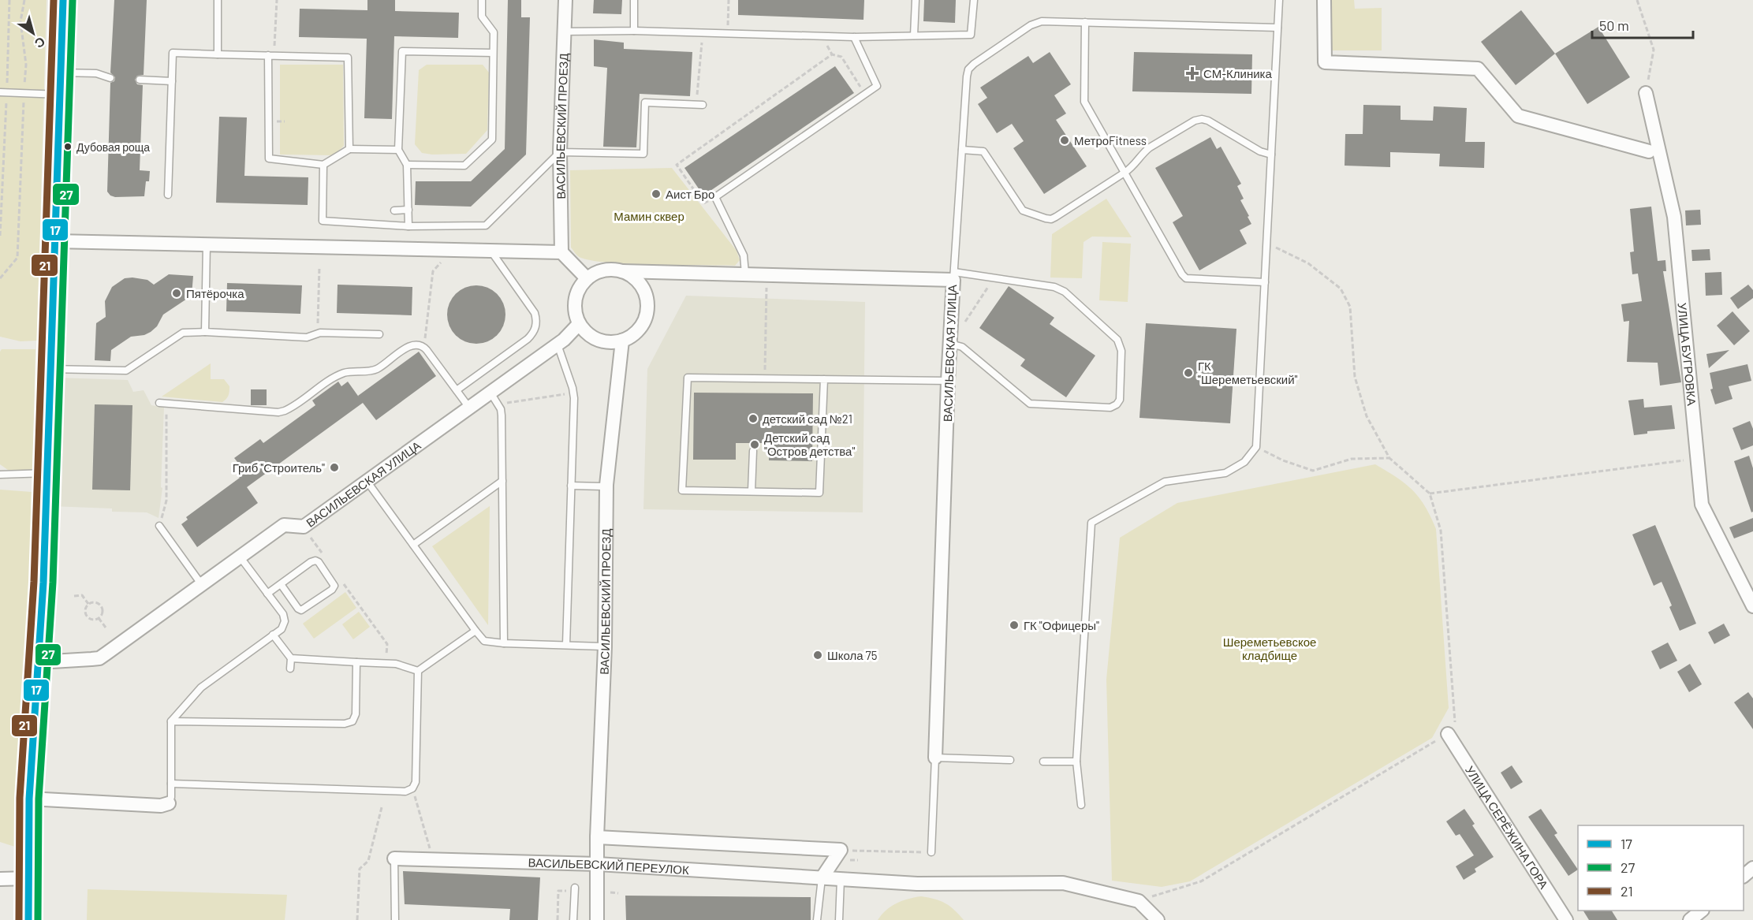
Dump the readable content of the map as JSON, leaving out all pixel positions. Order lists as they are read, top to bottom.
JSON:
{
  "streets": {
    "street": [
      "ВАСИЛЬЕВСКИЙ ПРОЕЗД",
      "ВАСИЛЬЕВСКАЯ УЛИЦА",
      "УЛИЦА БУГРОВКА",
      "УЛИЦА СЕРЁЖИНА ГОРА",
      "ВАСИЛЬЕВСКИЙ ПЕРЕУЛОК"
    ]
  },
  "crossings": [
    ["ВАСИЛЬЕВСКИЙ ПРОЕЗД", "ВАСИЛЬЕВСКАЯ УЛИЦА"],
    ["ВАСИЛЬЕВСКИЙ ПРОЕЗД", "ВАСИЛЬЕВСКИЙ ПЕРЕУЛОК"]
  ],
  "parks": ["Мамин сквер", "Шереметьевское кладбище"],
  "places": {
    "health": ["СМ-Клиника"],
    "other": [
      "МетроFitness",
      "Дубовая роща",
      "Аист Бро",
      "Пятёрочка",
      "ГК \"Шереметьевский\"",
      "детский сад №21",
      "Детский сад \"Остров детства\"",
      "Гриб \"Строитель\"",
      "ГК \"Офицеры\"",
      "Школа 75"
    ]
  },
  "lines": ["transit line 17", "transit line 27", "transit line 21"],
  "legend": ["17", "27", "21"],
  "scale_bar": "50 m",
  "north": "bottom right"
}
